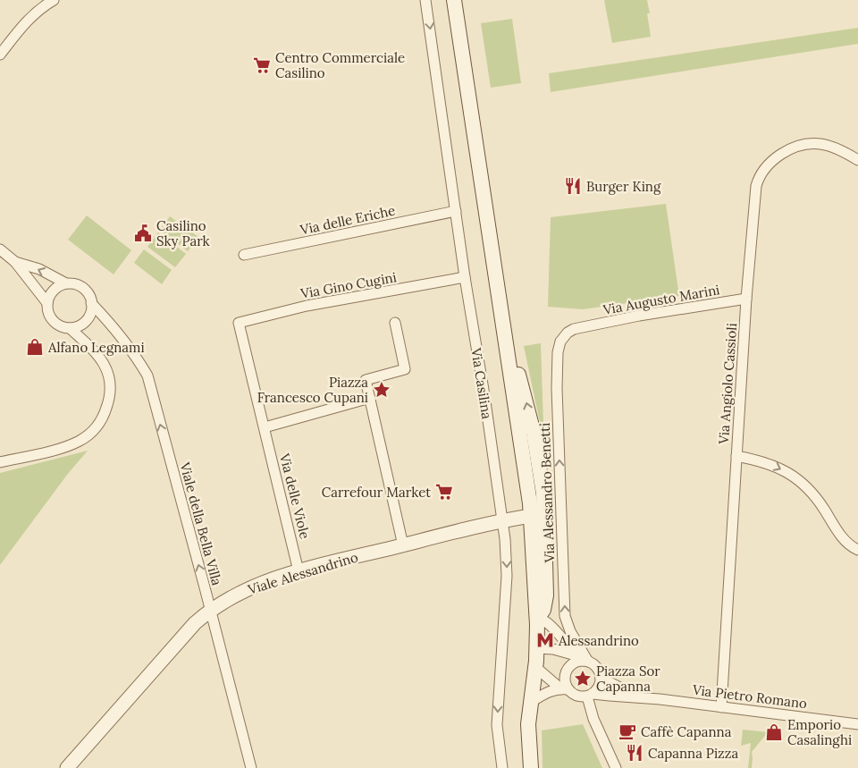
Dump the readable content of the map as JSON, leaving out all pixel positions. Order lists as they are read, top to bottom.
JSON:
{
  "streets": {
    "street": [
      "Via delle Eriche",
      "Via Gino Cugini",
      "Via Augusto Marini",
      "Via Casilina",
      "Via Angiolo Cassioli",
      "Via Alessandro Benetti",
      "Via delle Viole",
      "Viale della Bella Villa",
      "Viale Alessandrino",
      "Via Pietro Romano"
    ]
  },
  "crossings": [
    ["Via delle Eriche", "Via Casilina"],
    ["Via Gino Cugini", "Via Casilina"],
    ["Via Gino Cugini", "Via delle Viole"],
    ["Via Augusto Marini", "Via Angiolo Cassioli"],
    ["Via Augusto Marini", "Via Alessandro Benetti"],
    ["Via Casilina", "Viale Alessandrino"],
    ["Via Angiolo Cassioli", "Via Pietro Romano"],
    ["Via Alessandro Benetti", "Via Pietro Romano"],
    ["Via delle Viole", "Viale Alessandrino"],
    ["Viale della Bella Villa", "Viale Alessandrino"]
  ],
  "one_way": ["Via Casilina", "Via Alessandro Benetti", "Viale della Bella Villa"],
  "places": {
    "supermarket": ["Centro Commerciale Casilino", "Carrefour Market"],
    "restaurant": ["Burger King", "Capanna Pizza"],
    "public building": ["Casilino Sky Park"],
    "shop": ["Alfano Legnami", "Emporio Casalinghi"],
    "place": ["Piazza Francesco Cupani", "Piazza Sor Capanna"],
    "metro station": ["Alessandrino"],
    "cafe": ["Caffè Capanna"]
  }
}
